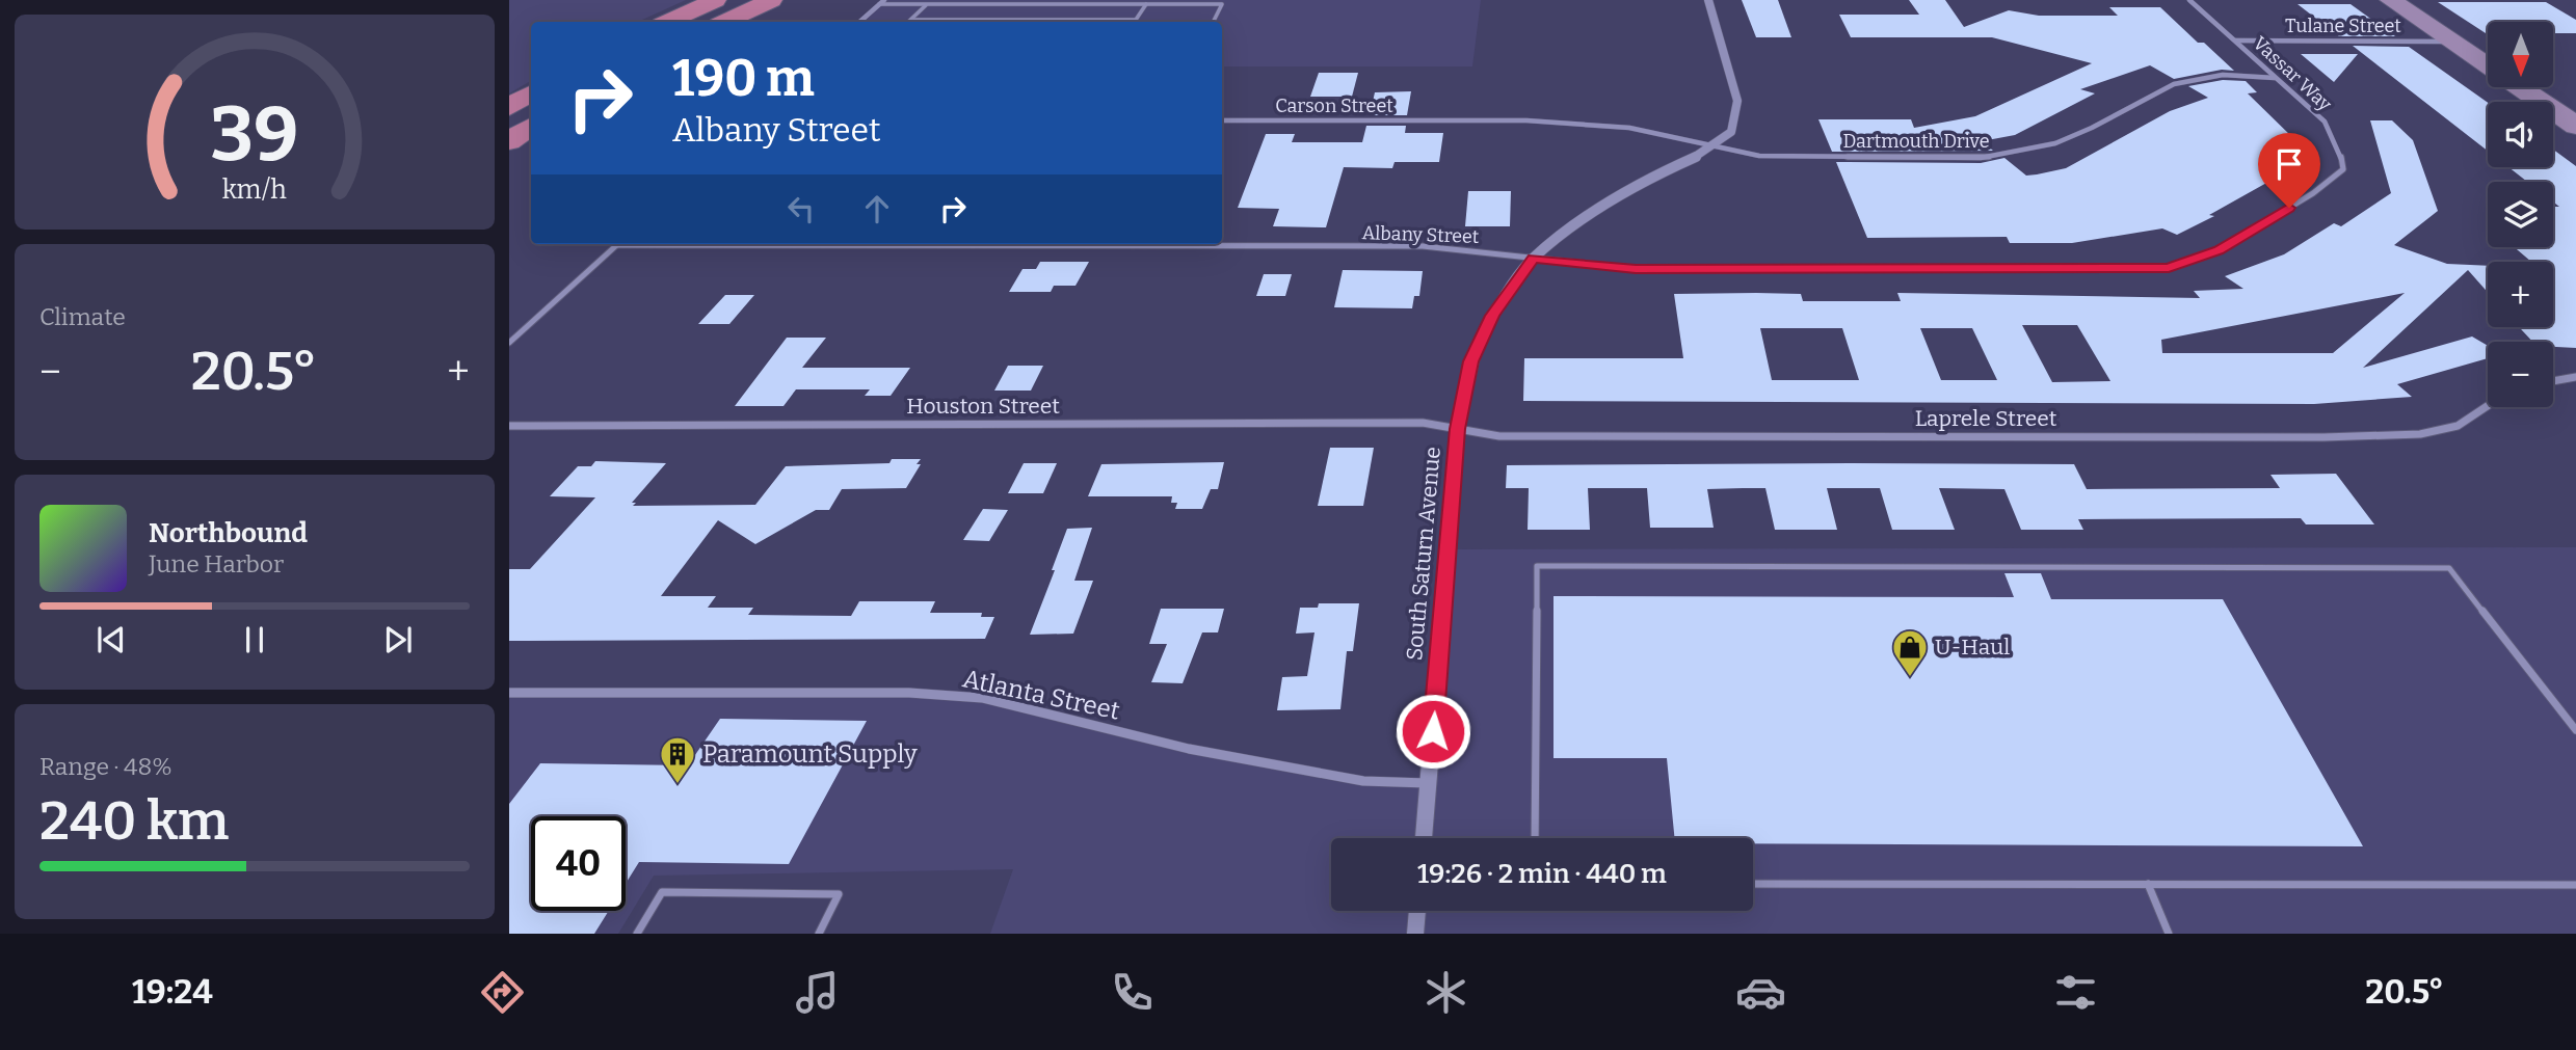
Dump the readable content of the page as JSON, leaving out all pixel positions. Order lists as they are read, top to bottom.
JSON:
{
  "streets": {
    "street": [
      "Tulane Street",
      "Vassar Way",
      "Carson Street",
      "Dartmouth Drive",
      "Albany Street",
      "Houston Street",
      "Laprele Street",
      "South Saturn Avenue",
      "Atlanta Street"
    ]
  },
  "crossings": [
    ["Tulane Street", "Vassar Way"],
    ["Vassar Way", "Dartmouth Drive"],
    ["Vassar Way", "Albany Street"],
    ["Carson Street", "Dartmouth Drive"],
    ["Carson Street", "South Saturn Avenue"],
    ["Dartmouth Drive", "South Saturn Avenue"],
    ["Albany Street", "South Saturn Avenue"],
    ["Houston Street", "Laprele Street"],
    ["Houston Street", "South Saturn Avenue"],
    ["Laprele Street", "South Saturn Avenue"],
    ["South Saturn Avenue", "Atlanta Street"]
  ],
  "places": {
    "shop": ["U-Haul"],
    "building": ["Paramount Supply"]
  },
  "north": "bottom",
  "page": {
    "map_buttons": ["+", "−"],
    "turn": ["190 m", "Albany Street"],
    "tile": [
      "Climate",
      ["Range · 48%", "240 km"]
    ],
    "heat": ["−", "20.5°", "+"],
    "song": ["Northbound", "June Harbor"],
    "limit": "40",
    "trip": "19:26 · 2 min · 440 m",
    "tabs": ["19:24", "20.5°"],
    "gauge": ["39", "km/h"]
  }
}
